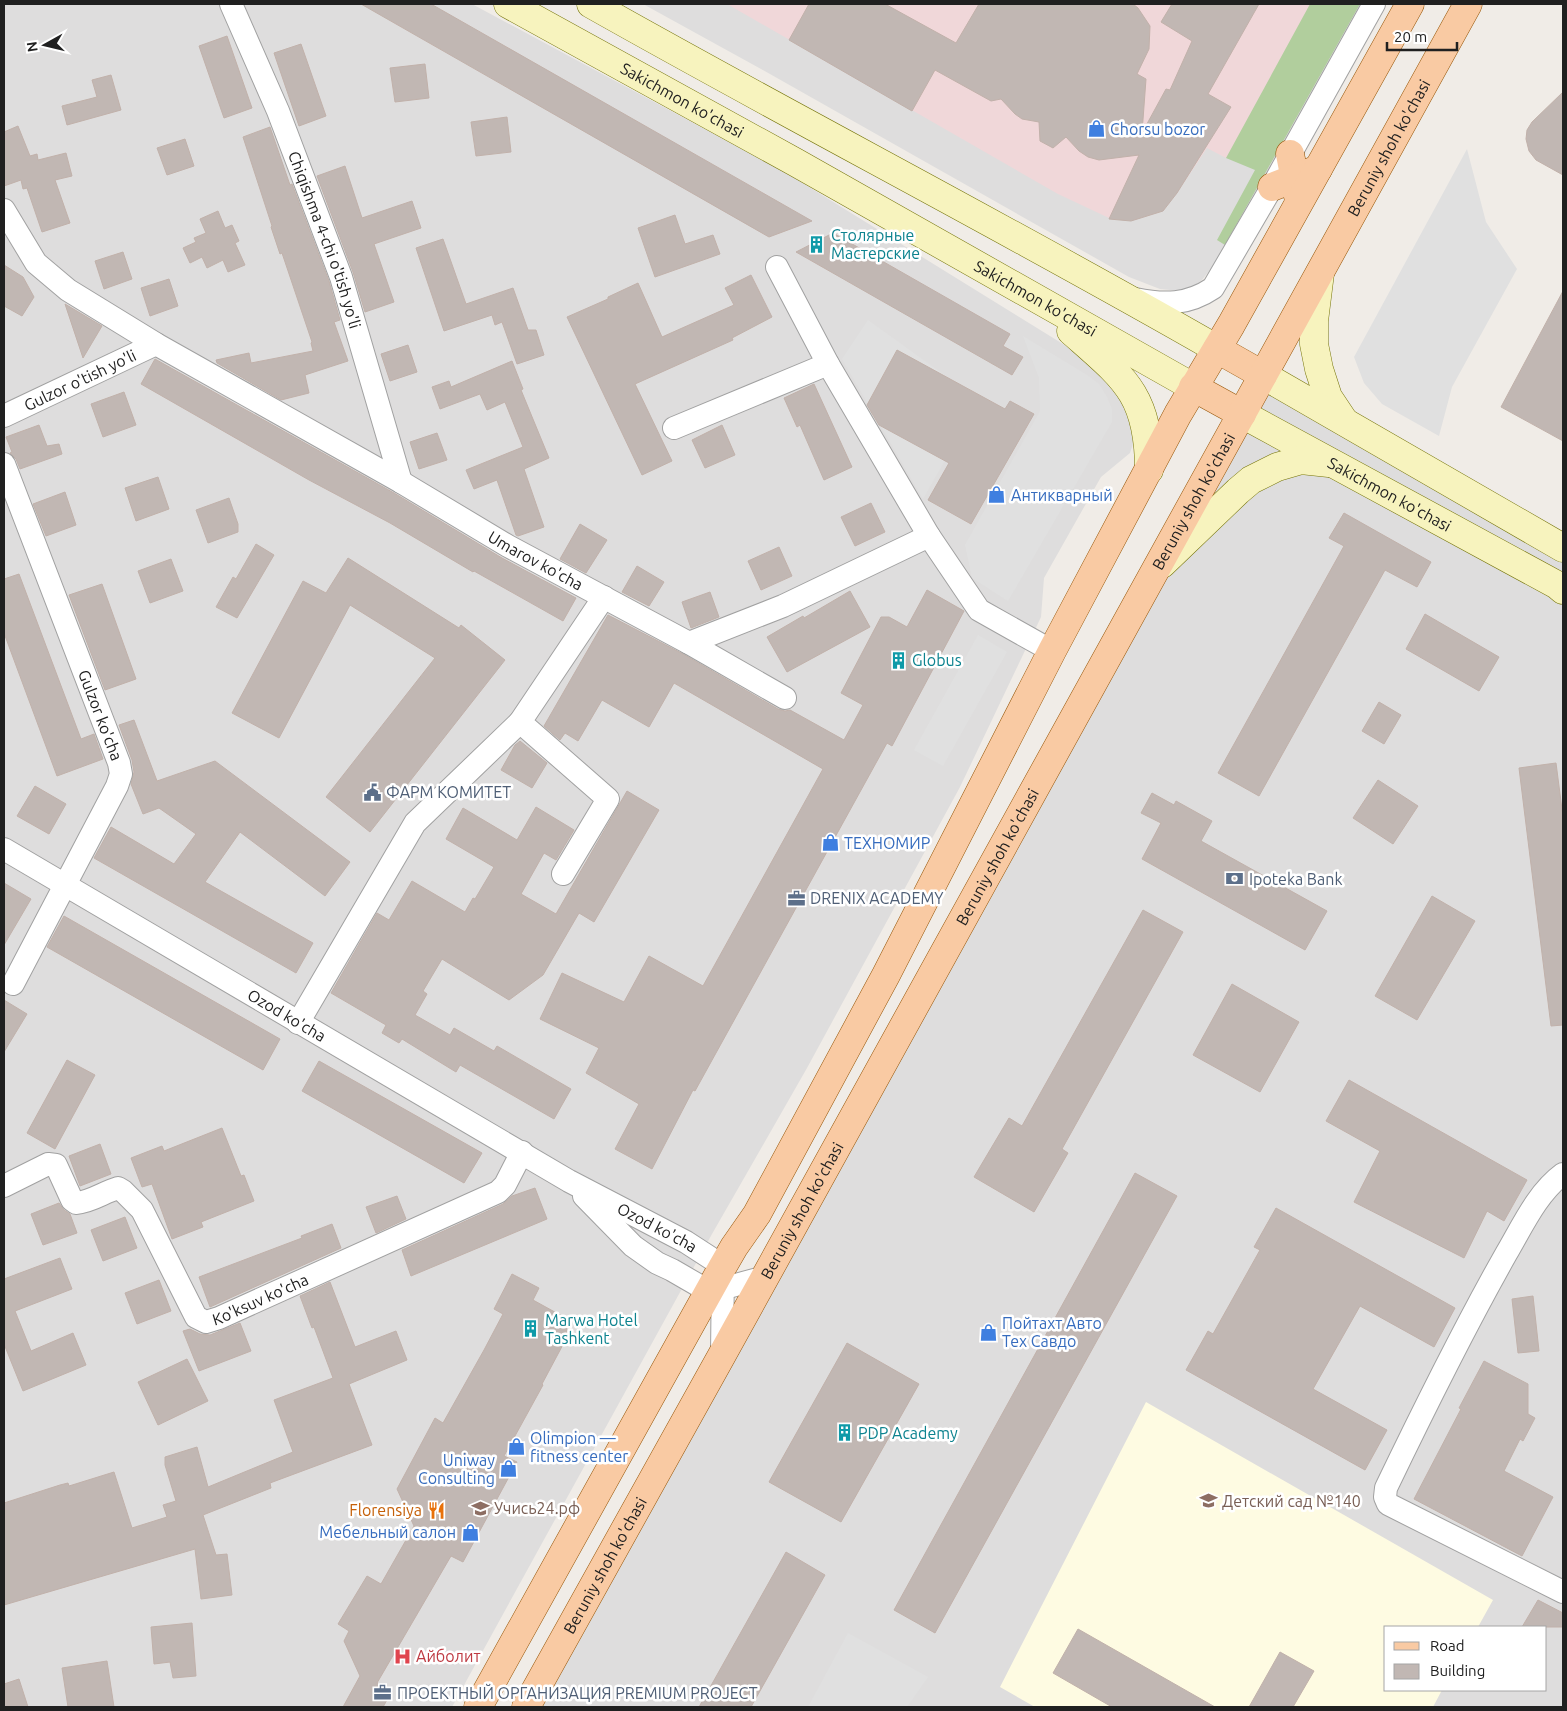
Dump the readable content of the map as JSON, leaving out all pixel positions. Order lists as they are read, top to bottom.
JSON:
{
  "streets": {
    "main road": ["Sakichmon ko'chasi", "Beruniy shoh ko'chasi"],
    "street": [
      "Chiqishma 4-chi o'tish yo'li",
      "Gulzor o'tish yo'li",
      "Umarov ko'cha",
      "Gulzor ko'cha",
      "Ozod ko'cha",
      "Ko'ksuv ko'cha"
    ]
  },
  "crossings": [
    ["Sakichmon ko'chasi", "Beruniy shoh ko'chasi"],
    ["Chiqishma 4-chi o'tish yo'li", "Umarov ko'cha"],
    ["Gulzor o'tish yo'li", "Umarov ko'cha"],
    ["Gulzor ko'cha", "Ozod ko'cha"],
    ["Ozod ko'cha", "Ko'ksuv ko'cha"]
  ],
  "places": {
    "shop": [
      "Chorsu bozor",
      "Антикварный",
      "ТЕХНОМИР",
      "Пойтахт Авто Тех Савдо",
      "Olimpion — fitness center",
      "Uniway Consulting",
      "Мебельный салон"
    ],
    "building": [
      "Столярные Мастерские",
      "Globus",
      "Marwa Hotel Tashkent",
      "PDP Academy"
    ],
    "public building": ["ФАРМ КОМИТЕТ"],
    "bank": ["Ipoteka Bank"],
    "office": ["DRENIX ACADEMY", "ПРОЕКТНЫЙ ОРГАНИЗАЦИЯ PREMIUM PROJECT"],
    "school or university": ["Детский сад №140", "Учись24.рф"],
    "restaurant": ["Florensiya"],
    "hospital": ["Айболит"]
  },
  "legend": ["Road", "Building"],
  "scale_bar": "20 m",
  "north": "left"
}
